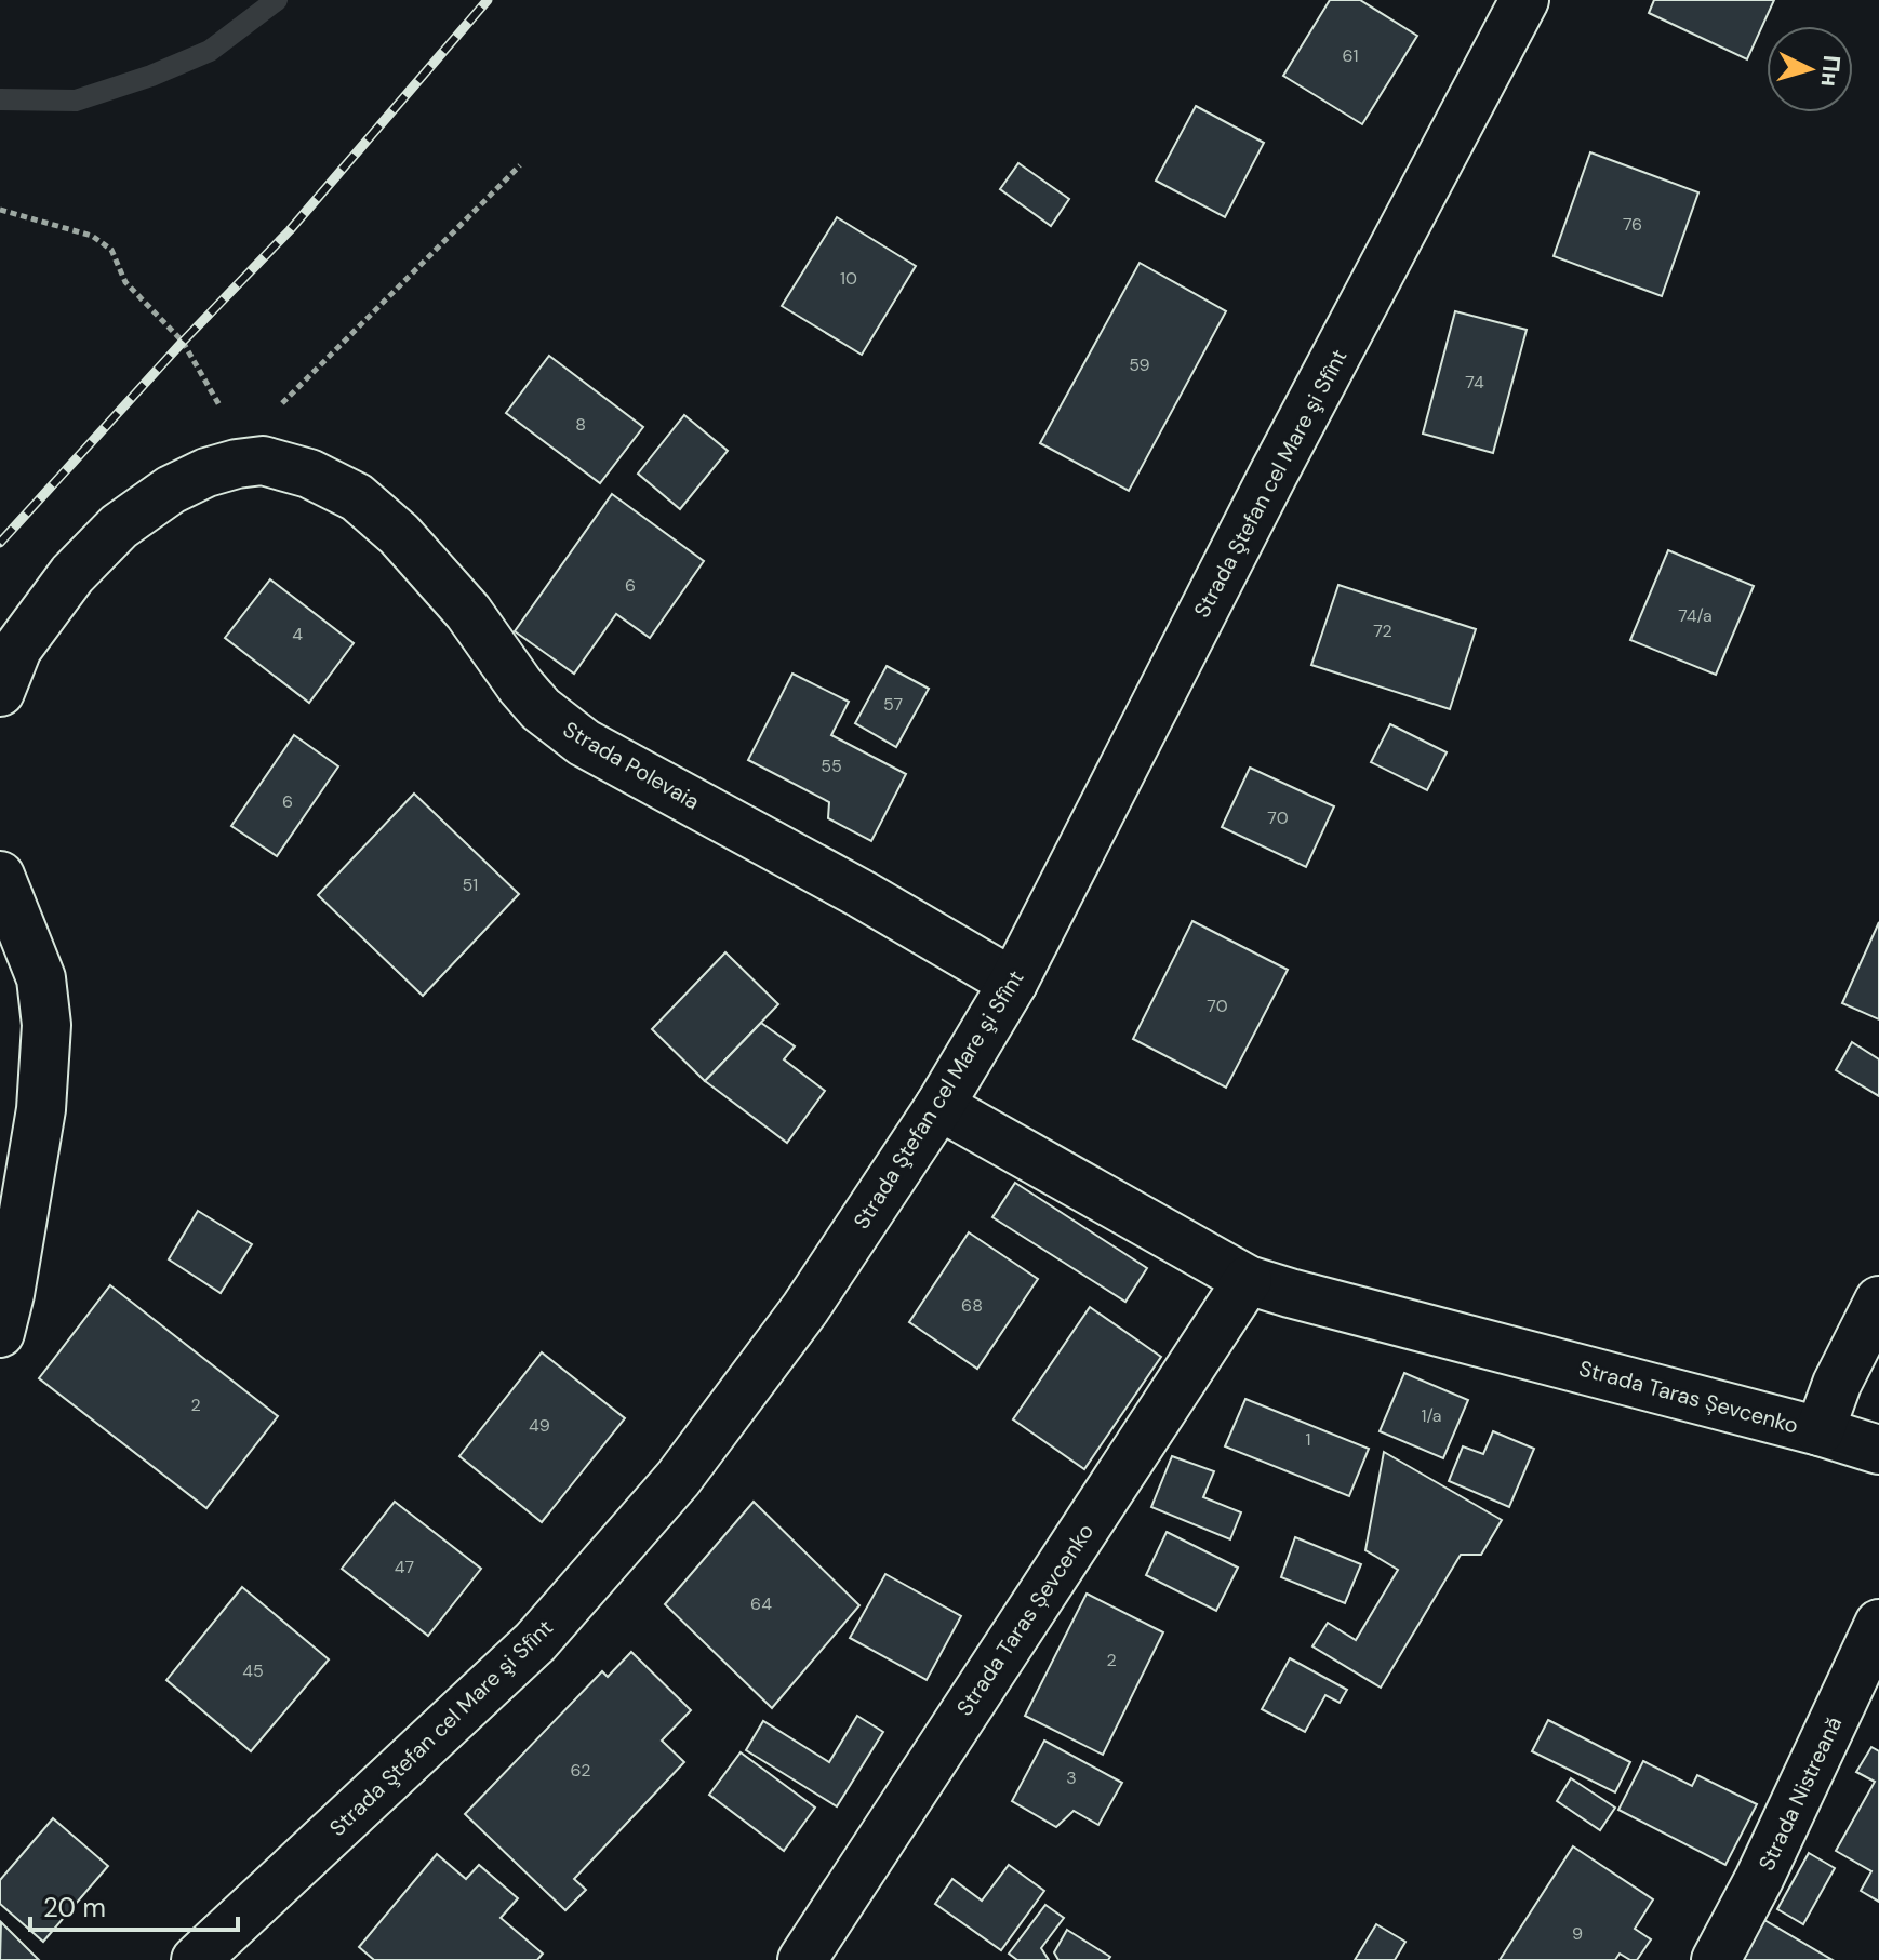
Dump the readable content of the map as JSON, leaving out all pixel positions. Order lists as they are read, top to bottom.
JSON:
{
  "streets": {
    "street": [
      "Strada Ştefan cel Mare şi Sfînt",
      "Strada Polevaia",
      "Strada Taras Șevcenko",
      "Strada Nistreană"
    ]
  },
  "crossings": [
    ["Strada Ştefan cel Mare şi Sfînt", "Strada Polevaia"],
    ["Strada Ştefan cel Mare şi Sfînt", "Strada Taras Șevcenko"]
  ],
  "house_numbers": [
    "61",
    "76",
    "10",
    "59",
    "74",
    "8",
    "6",
    "74/a",
    "72",
    "4",
    "57",
    "55",
    "6",
    "70",
    "51",
    "70",
    "68",
    "2",
    "1/a",
    "49",
    "1",
    "47",
    "64",
    "2",
    "45",
    "62",
    "3",
    "9"
  ],
  "scale_bar": "20 m",
  "north": "right"
}
